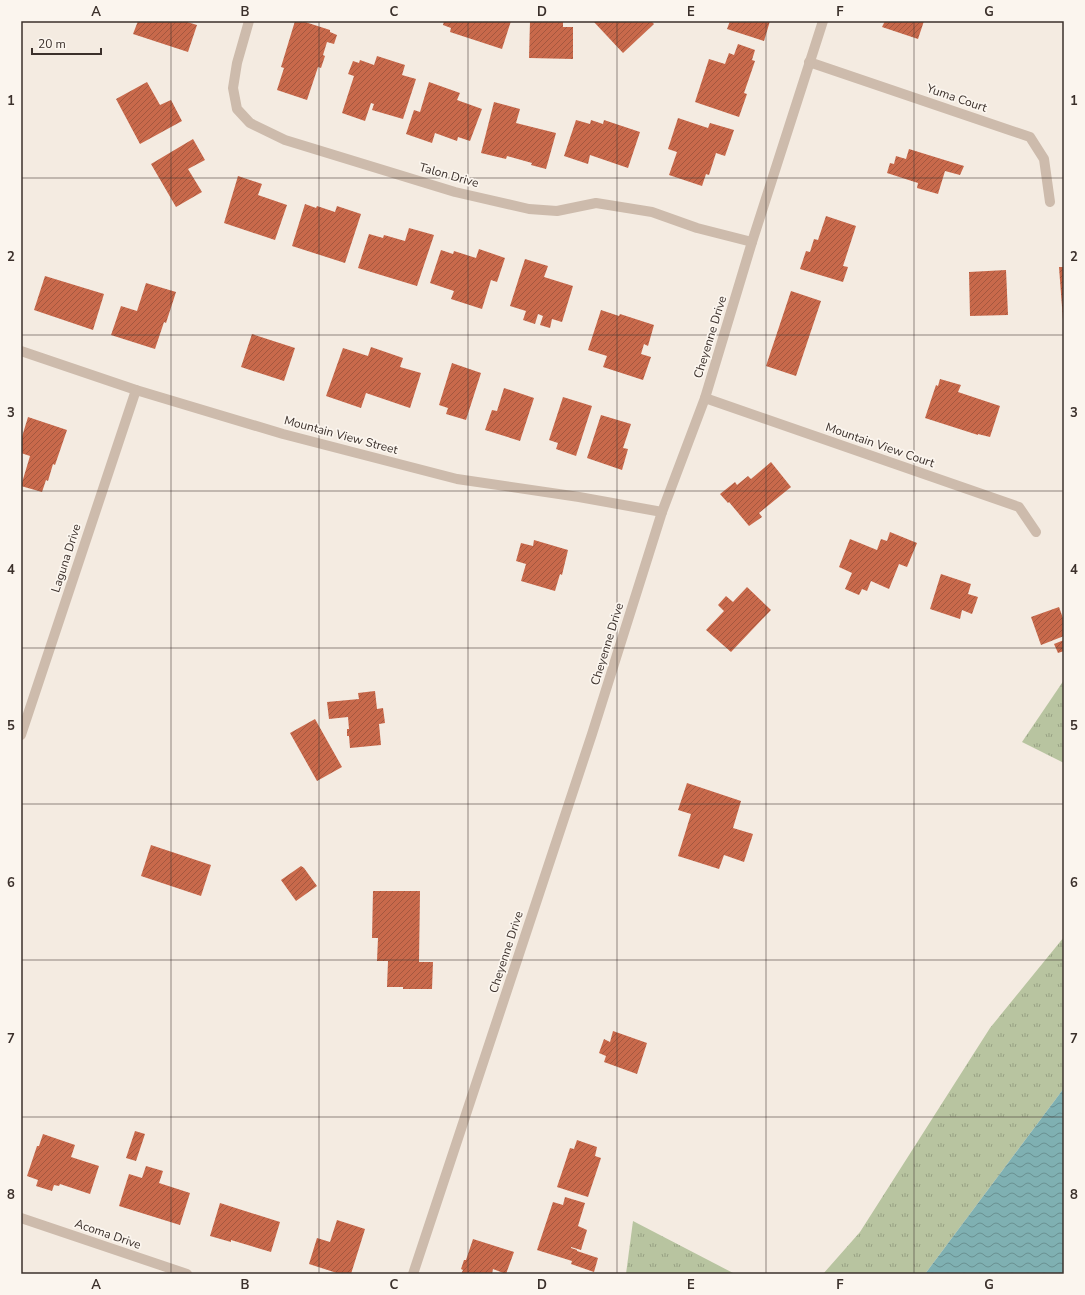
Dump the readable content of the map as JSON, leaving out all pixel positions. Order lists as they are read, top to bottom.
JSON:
{
  "streets": {
    "street": [
      "Yuma Court",
      "Talon Drive",
      "Cheyenne Drive",
      "Mountain View Street",
      "Mountain View Court",
      "Laguna Drive",
      "Acoma Drive"
    ]
  },
  "crossings": [
    ["Yuma Court", "Cheyenne Drive"],
    ["Talon Drive", "Cheyenne Drive"],
    ["Cheyenne Drive", "Mountain View Street"],
    ["Cheyenne Drive", "Mountain View Court"],
    ["Mountain View Street", "Laguna Drive"]
  ],
  "scale_bar": "20 m",
  "grid": {
    "columns": [
      "A",
      "B",
      "C",
      "D",
      "E",
      "F",
      "G"
    ],
    "rows": [
      "1",
      "2",
      "3",
      "4",
      "5",
      "6",
      "7",
      "8"
    ]
  }
}
